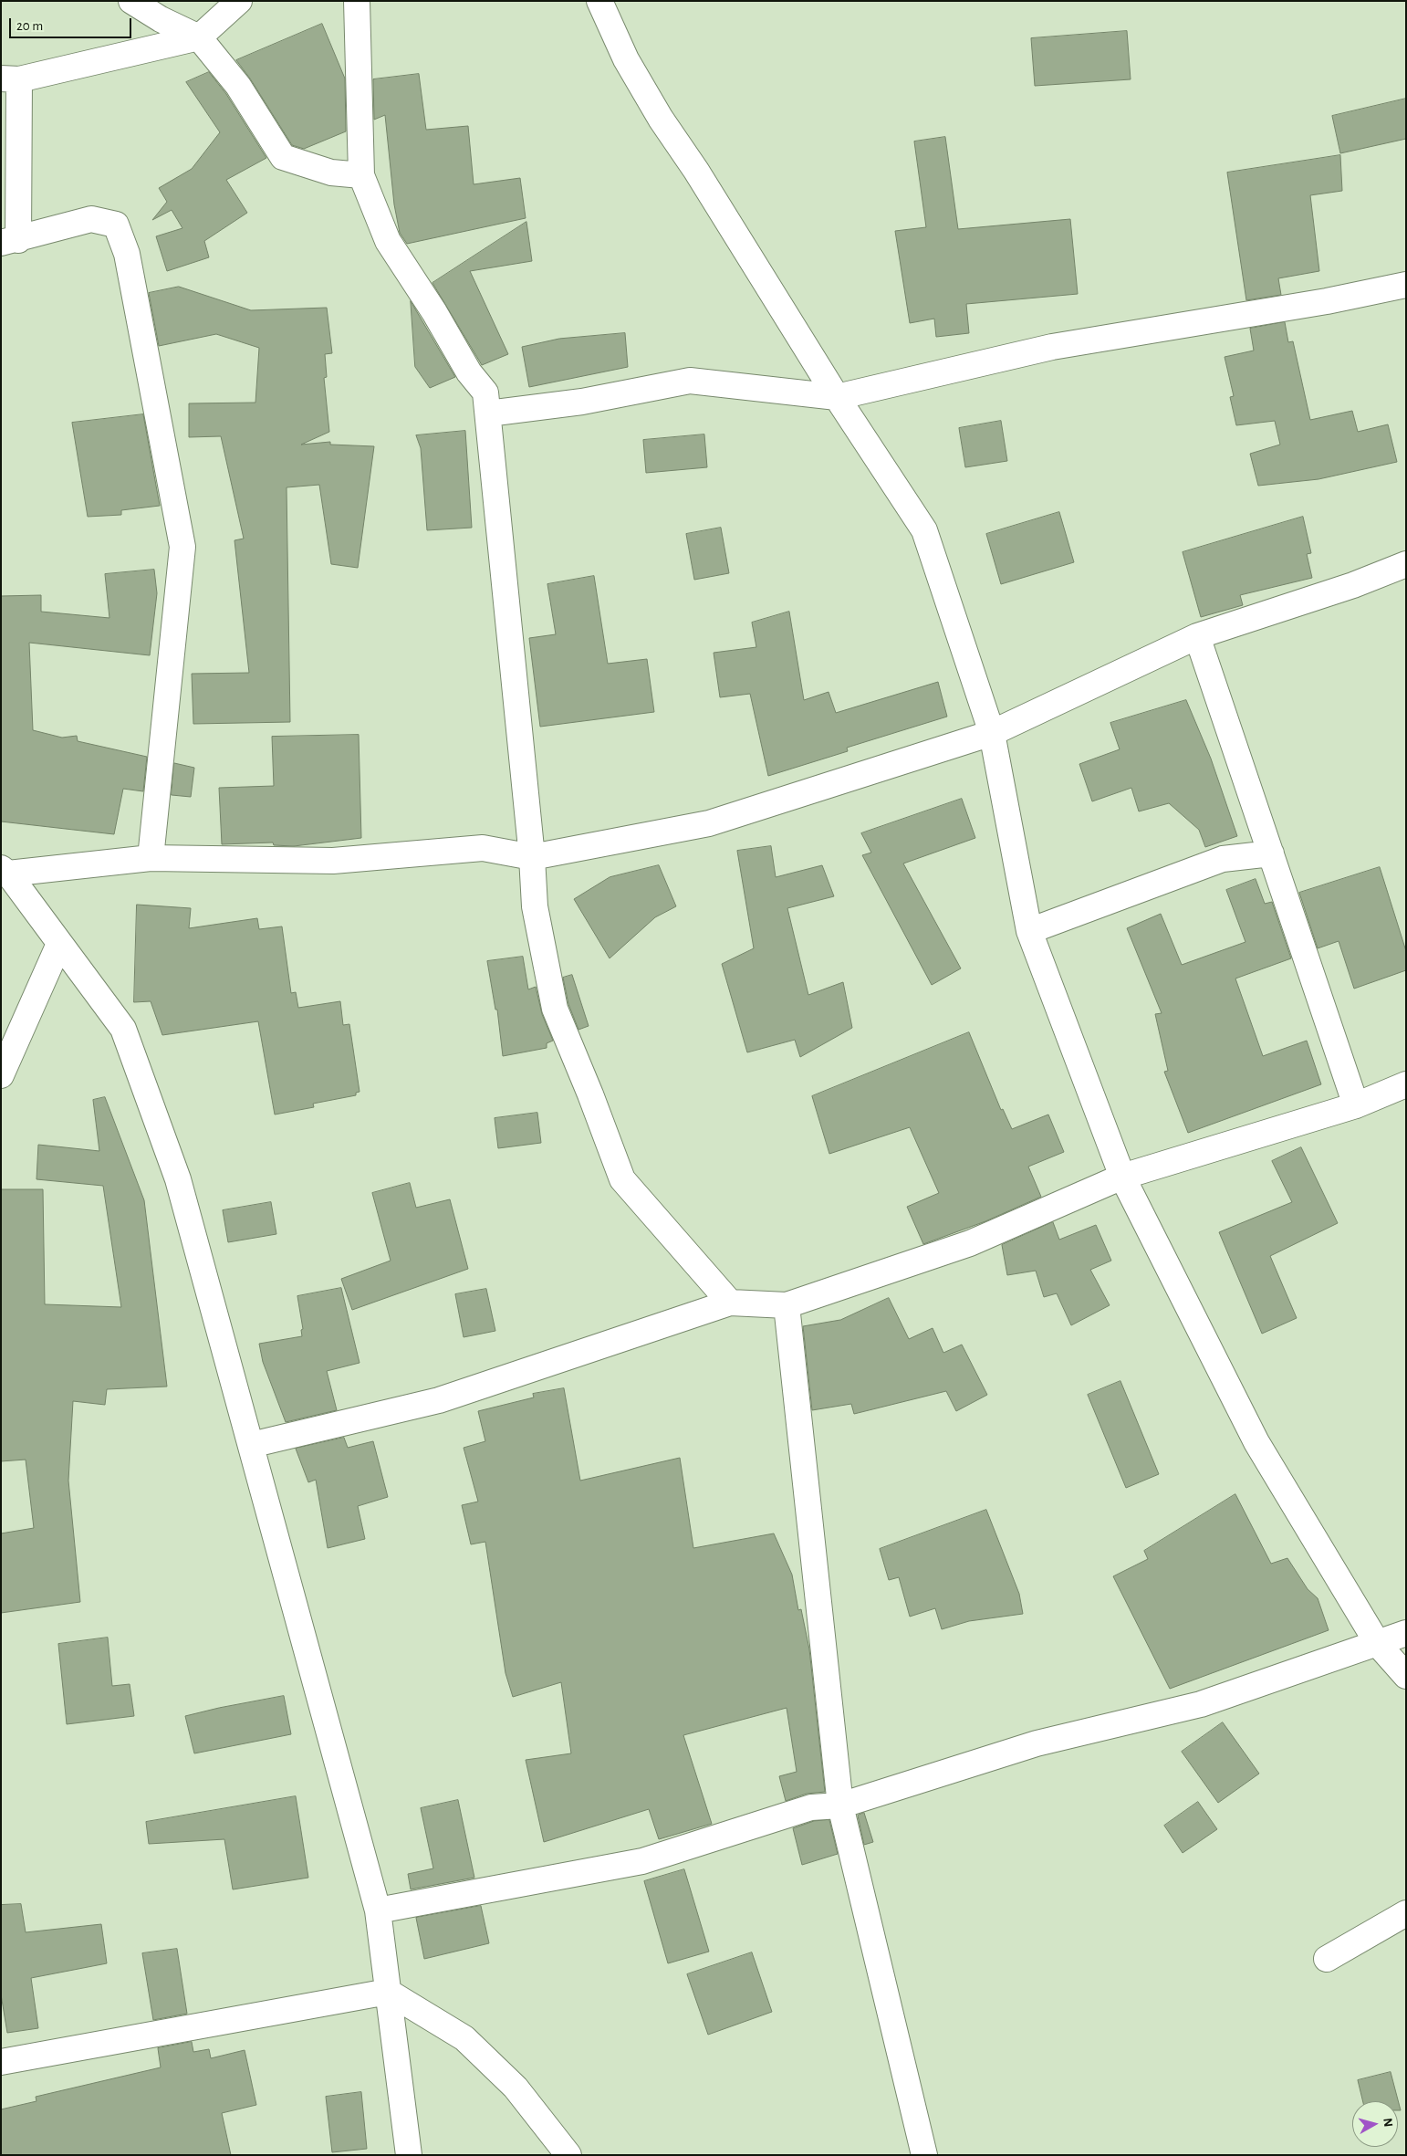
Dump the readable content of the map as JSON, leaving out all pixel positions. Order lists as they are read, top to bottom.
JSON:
{
  "scale_bar": "20 m",
  "north": "right"
}
